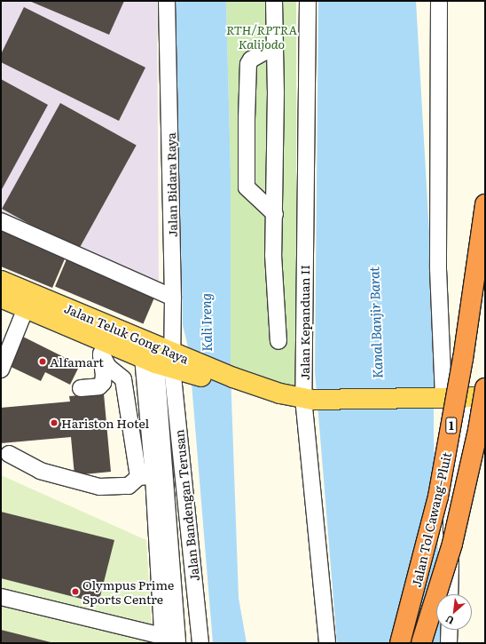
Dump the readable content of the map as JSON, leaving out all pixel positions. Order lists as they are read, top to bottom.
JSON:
{
  "streets": {
    "highway": ["1", "Jalan Tol Cawang–Pluit"],
    "main road": ["Jalan Teluk Gong Raya"],
    "street": ["Jalan Bidara Raya", "Jalan Kepanduan II", "Jalan Bandengan Terusan"]
  },
  "crossings": [
    ["Jalan Bidara Raya", "Jalan Teluk Gong Raya"],
    ["Jalan Bidara Raya", "Jalan Bandengan Terusan"],
    ["Jalan Kepanduan II", "Jalan Teluk Gong Raya"],
    ["Jalan Teluk Gong Raya", "Jalan Bandengan Terusan"],
    ["Jalan Teluk Gong Raya", "Jalan Tol Cawang–Pluit"]
  ],
  "water": ["Kali Ireng", "Kanal Banjir Barat"],
  "parks": ["RTH/RPTRA Kalijodo"],
  "places": ["Alfamart", "Hariston Hotel", "Olympus Prime Sports Centre"],
  "north": "bottom left"
}
